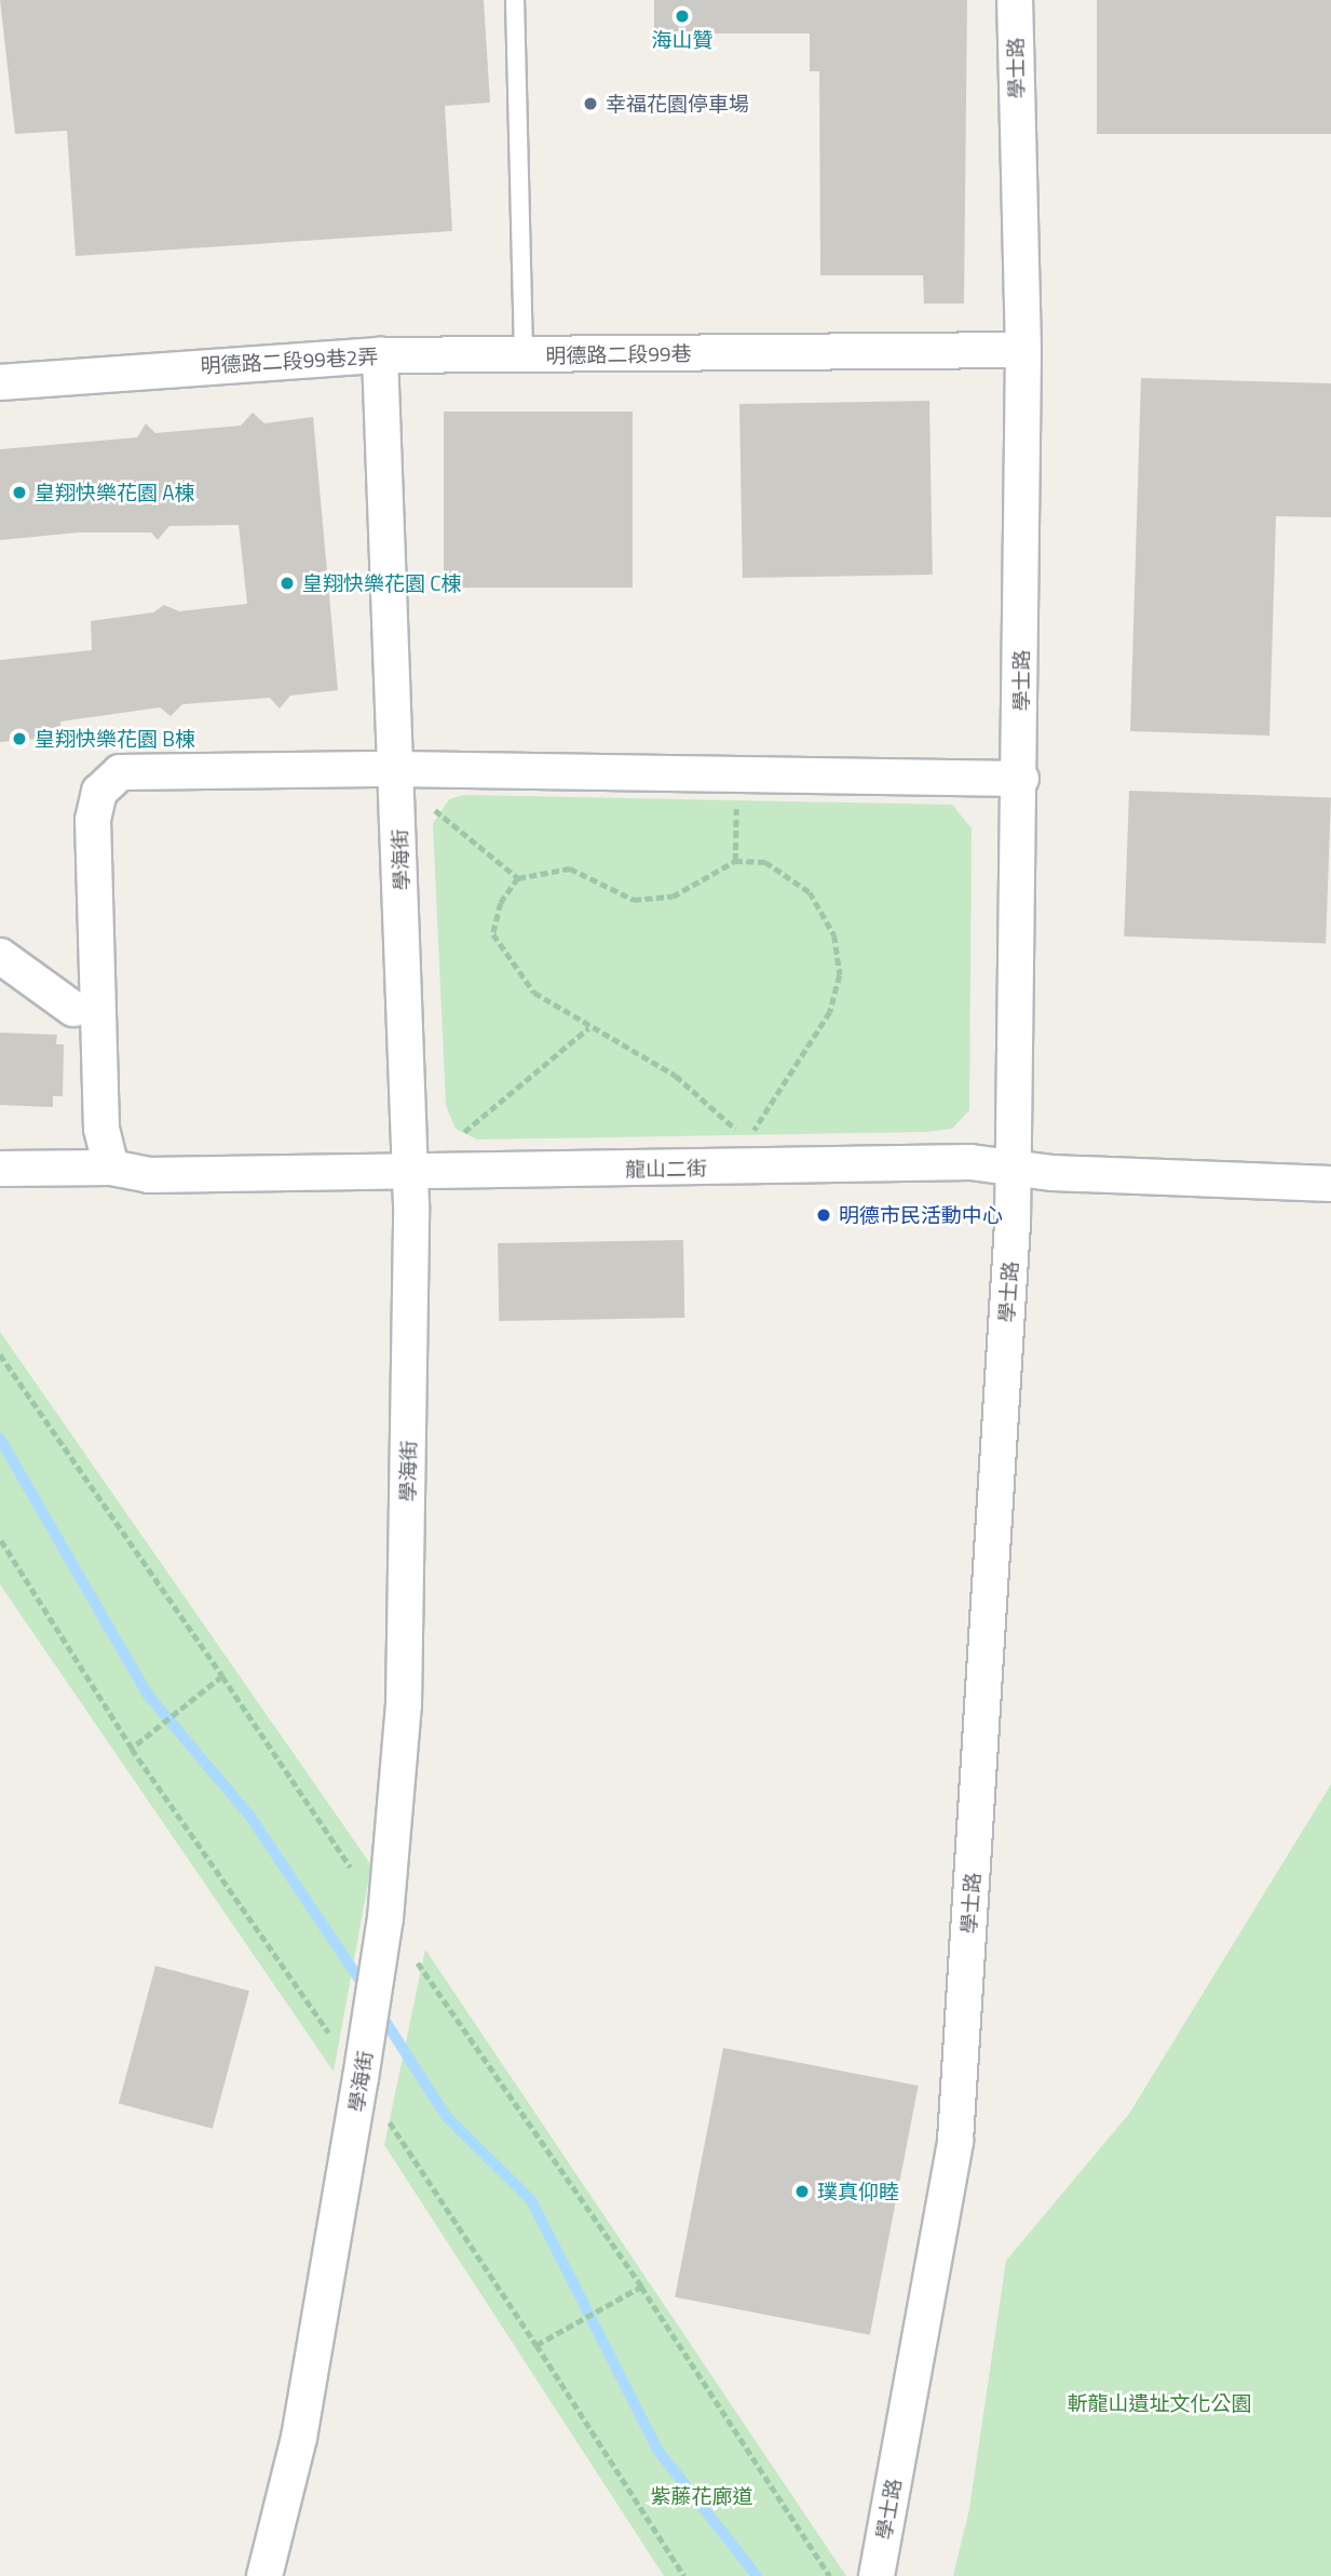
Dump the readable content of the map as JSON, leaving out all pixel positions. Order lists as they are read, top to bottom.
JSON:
{
  "streets": {
    "street": [
      "學士路",
      "明德路二段99巷",
      "明德路二段99巷2弄",
      "學海街",
      "龍山二街"
    ]
  },
  "crossings": [
    ["學士路", "明德路二段99巷"],
    ["學士路", "龍山二街"],
    ["明德路二段99巷", "明德路二段99巷2弄"],
    ["明德路二段99巷2弄", "學海街"],
    ["學海街", "龍山二街"]
  ],
  "parks": ["斬龍山遺址文化公園", "紫藤花廊道"],
  "places": [
    "海山贊",
    "幸福花園停車場",
    "皇翔快樂花園 A棟",
    "皇翔快樂花園 C棟",
    "皇翔快樂花園 B棟",
    "明德市民活動中心",
    "璞真仰睦"
  ]
}
